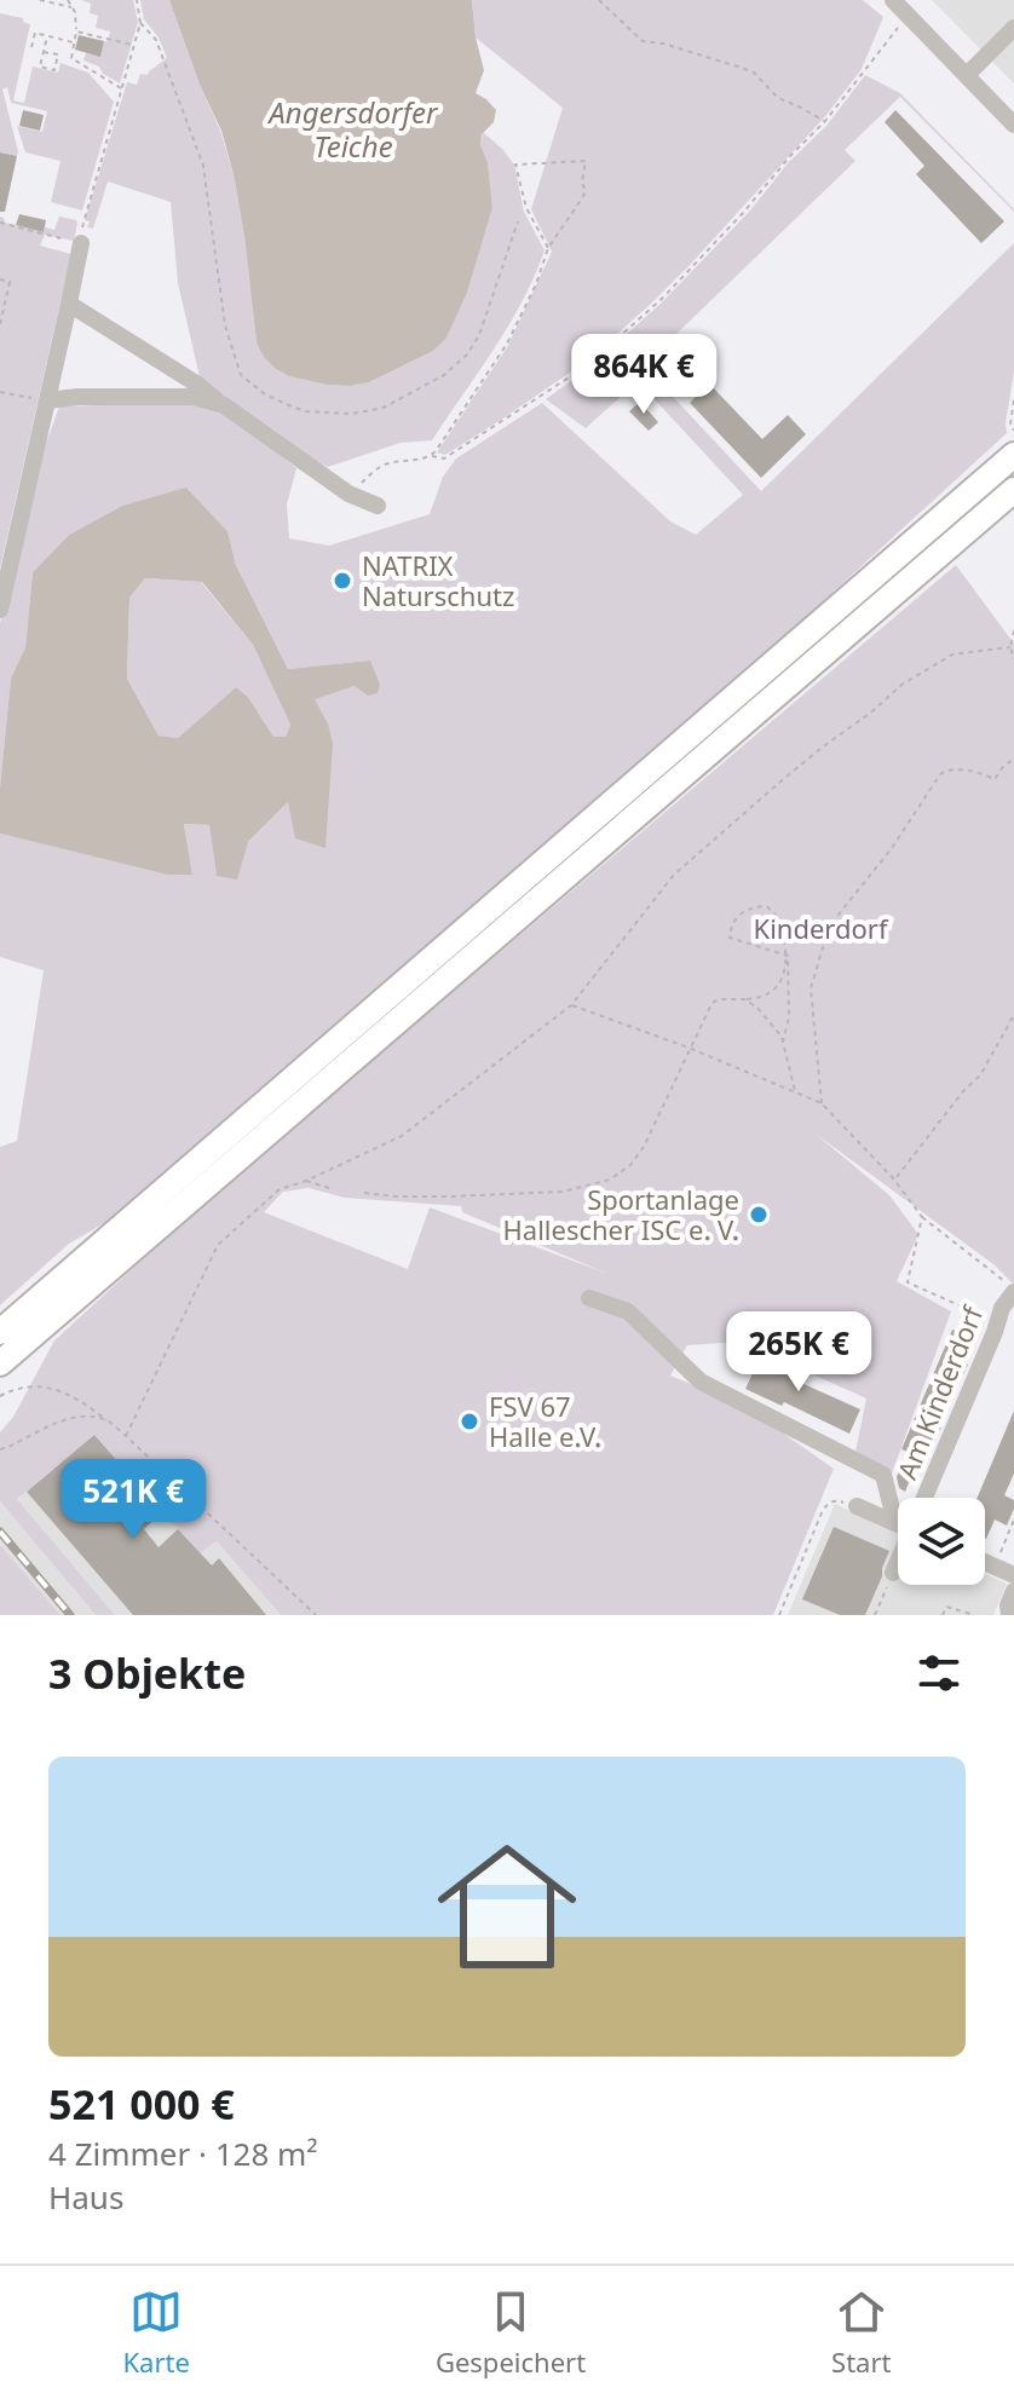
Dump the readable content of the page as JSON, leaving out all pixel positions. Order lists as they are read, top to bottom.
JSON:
{
  "streets": {
    "street": ["Am Kinderdorf"]
  },
  "water": ["Angersdorfer Teiche"],
  "parks": ["Kinderdorf"],
  "places": ["NATRIX Naturschutz", "Sportanlage Hallescher ISC e. V.", "FSV 67 Halle e.V."],
  "page": {
    "price": ["864K €", "265K €", "521K €"],
    "heading": "3 Objekte",
    "list": [
      {
        "name": "521 000 €",
        "note": "4 Zimmer · 128 m² · Haus"
      }
    ],
    "tabs": ["Karte", "Gespeichert", "Start"]
  }
}
